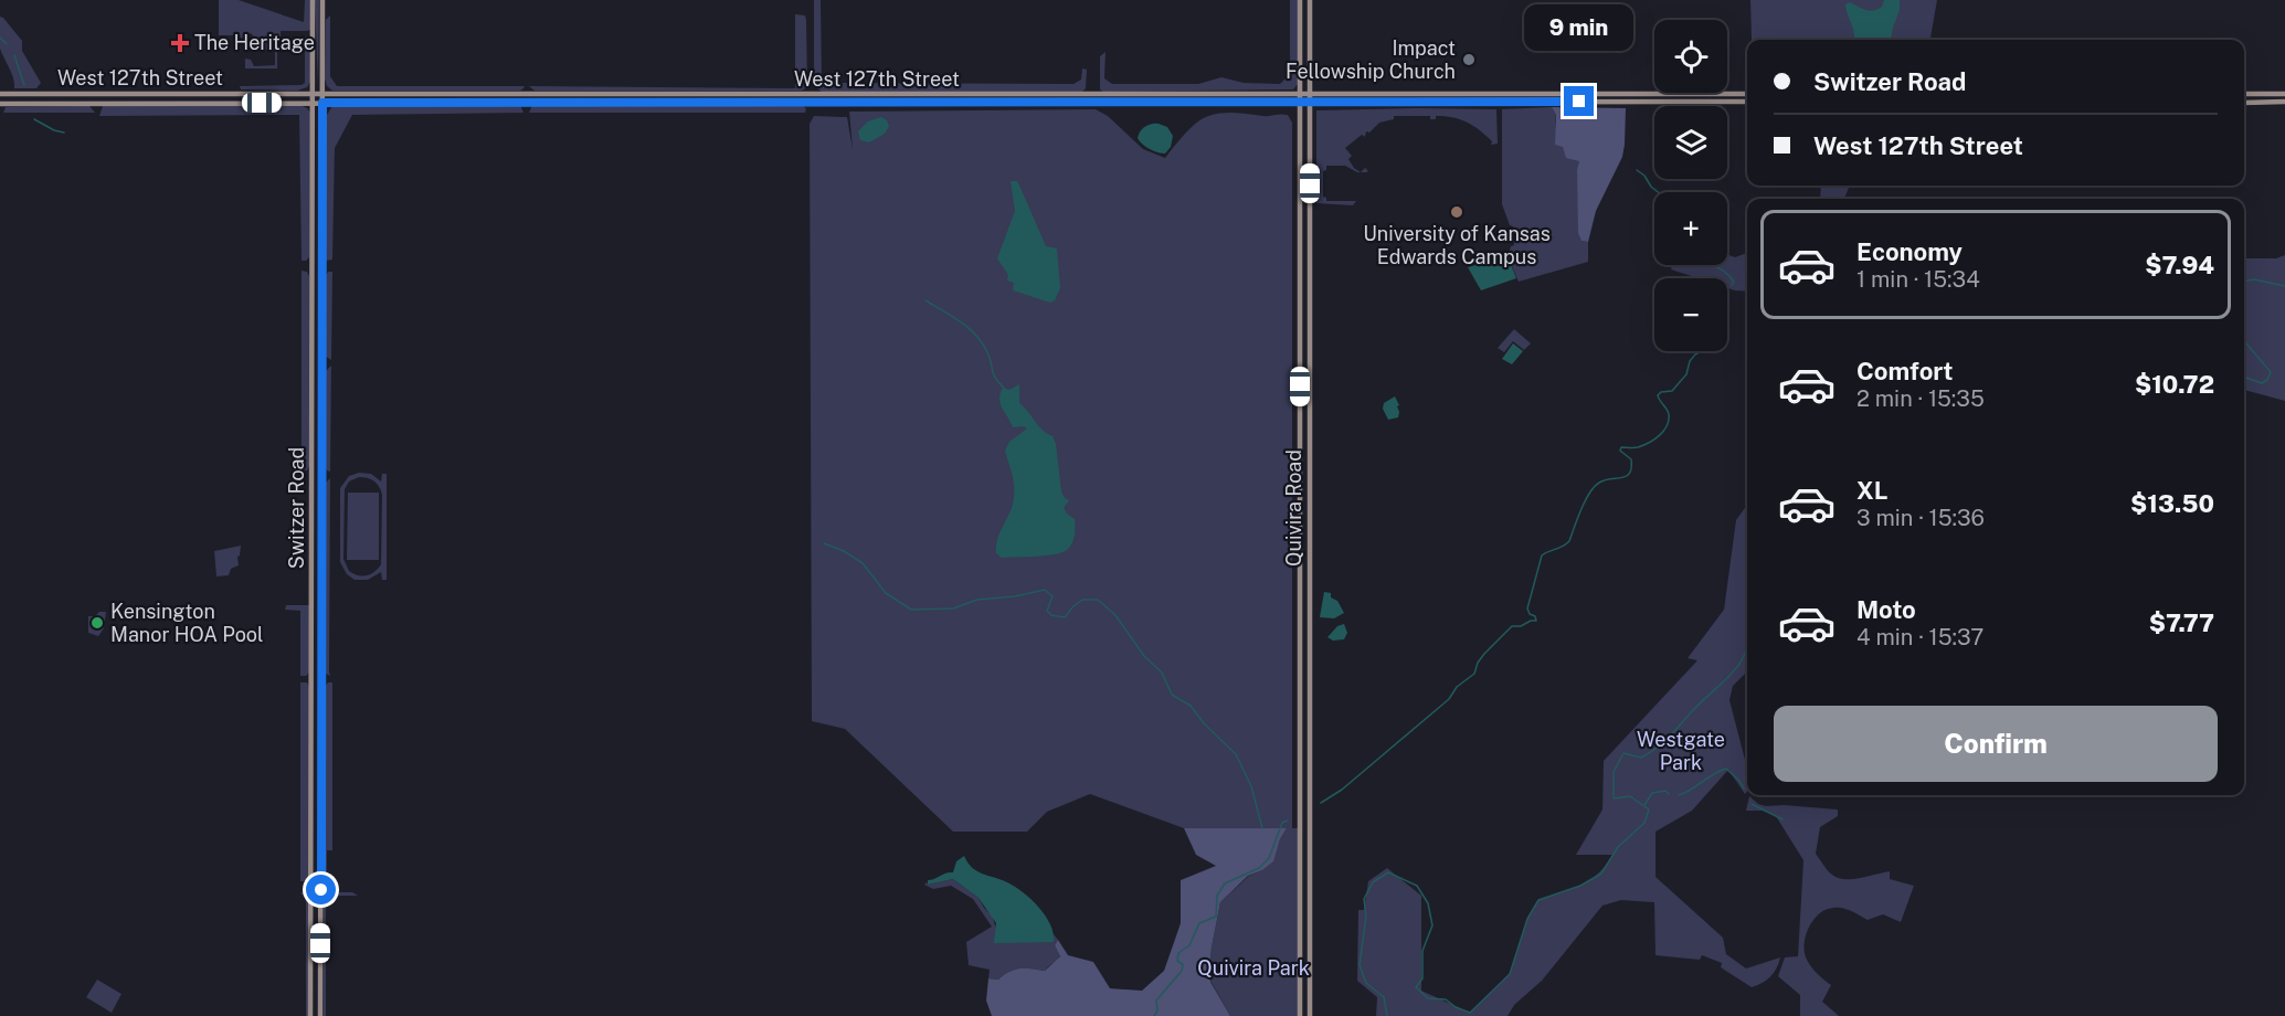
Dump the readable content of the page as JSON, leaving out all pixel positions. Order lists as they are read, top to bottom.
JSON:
{
  "streets": {
    "main road": ["West 127th Street", "Switzer Road", "Quivira Road"]
  },
  "crossings": [
    ["West 127th Street", "Switzer Road"],
    ["West 127th Street", "Quivira Road"]
  ],
  "parks": ["Westgate Park", "Quivira Park"],
  "places": {
    "health": ["The Heritage"],
    "other": ["Impact Fellowship Church", "University of Kansas Edwards Campus", "Kensington Manor HOA Pool"]
  },
  "page": {
    "bubble": "9 min",
    "map_buttons": ["+", "−"],
    "banner": ["Switzer Road", "West 127th Street"],
    "list": [
      {
        "name": "Economy",
        "note": "1 min · 15:34",
        "value": "$7.94"
      },
      {
        "name": "Comfort",
        "note": "2 min · 15:35",
        "value": "$10.72"
      },
      {
        "name": "XL",
        "note": "3 min · 15:36",
        "value": "$13.50"
      },
      {
        "name": "Moto",
        "note": "4 min · 15:37",
        "value": "$7.77"
      }
    ],
    "buttons": "Confirm"
  }
}
